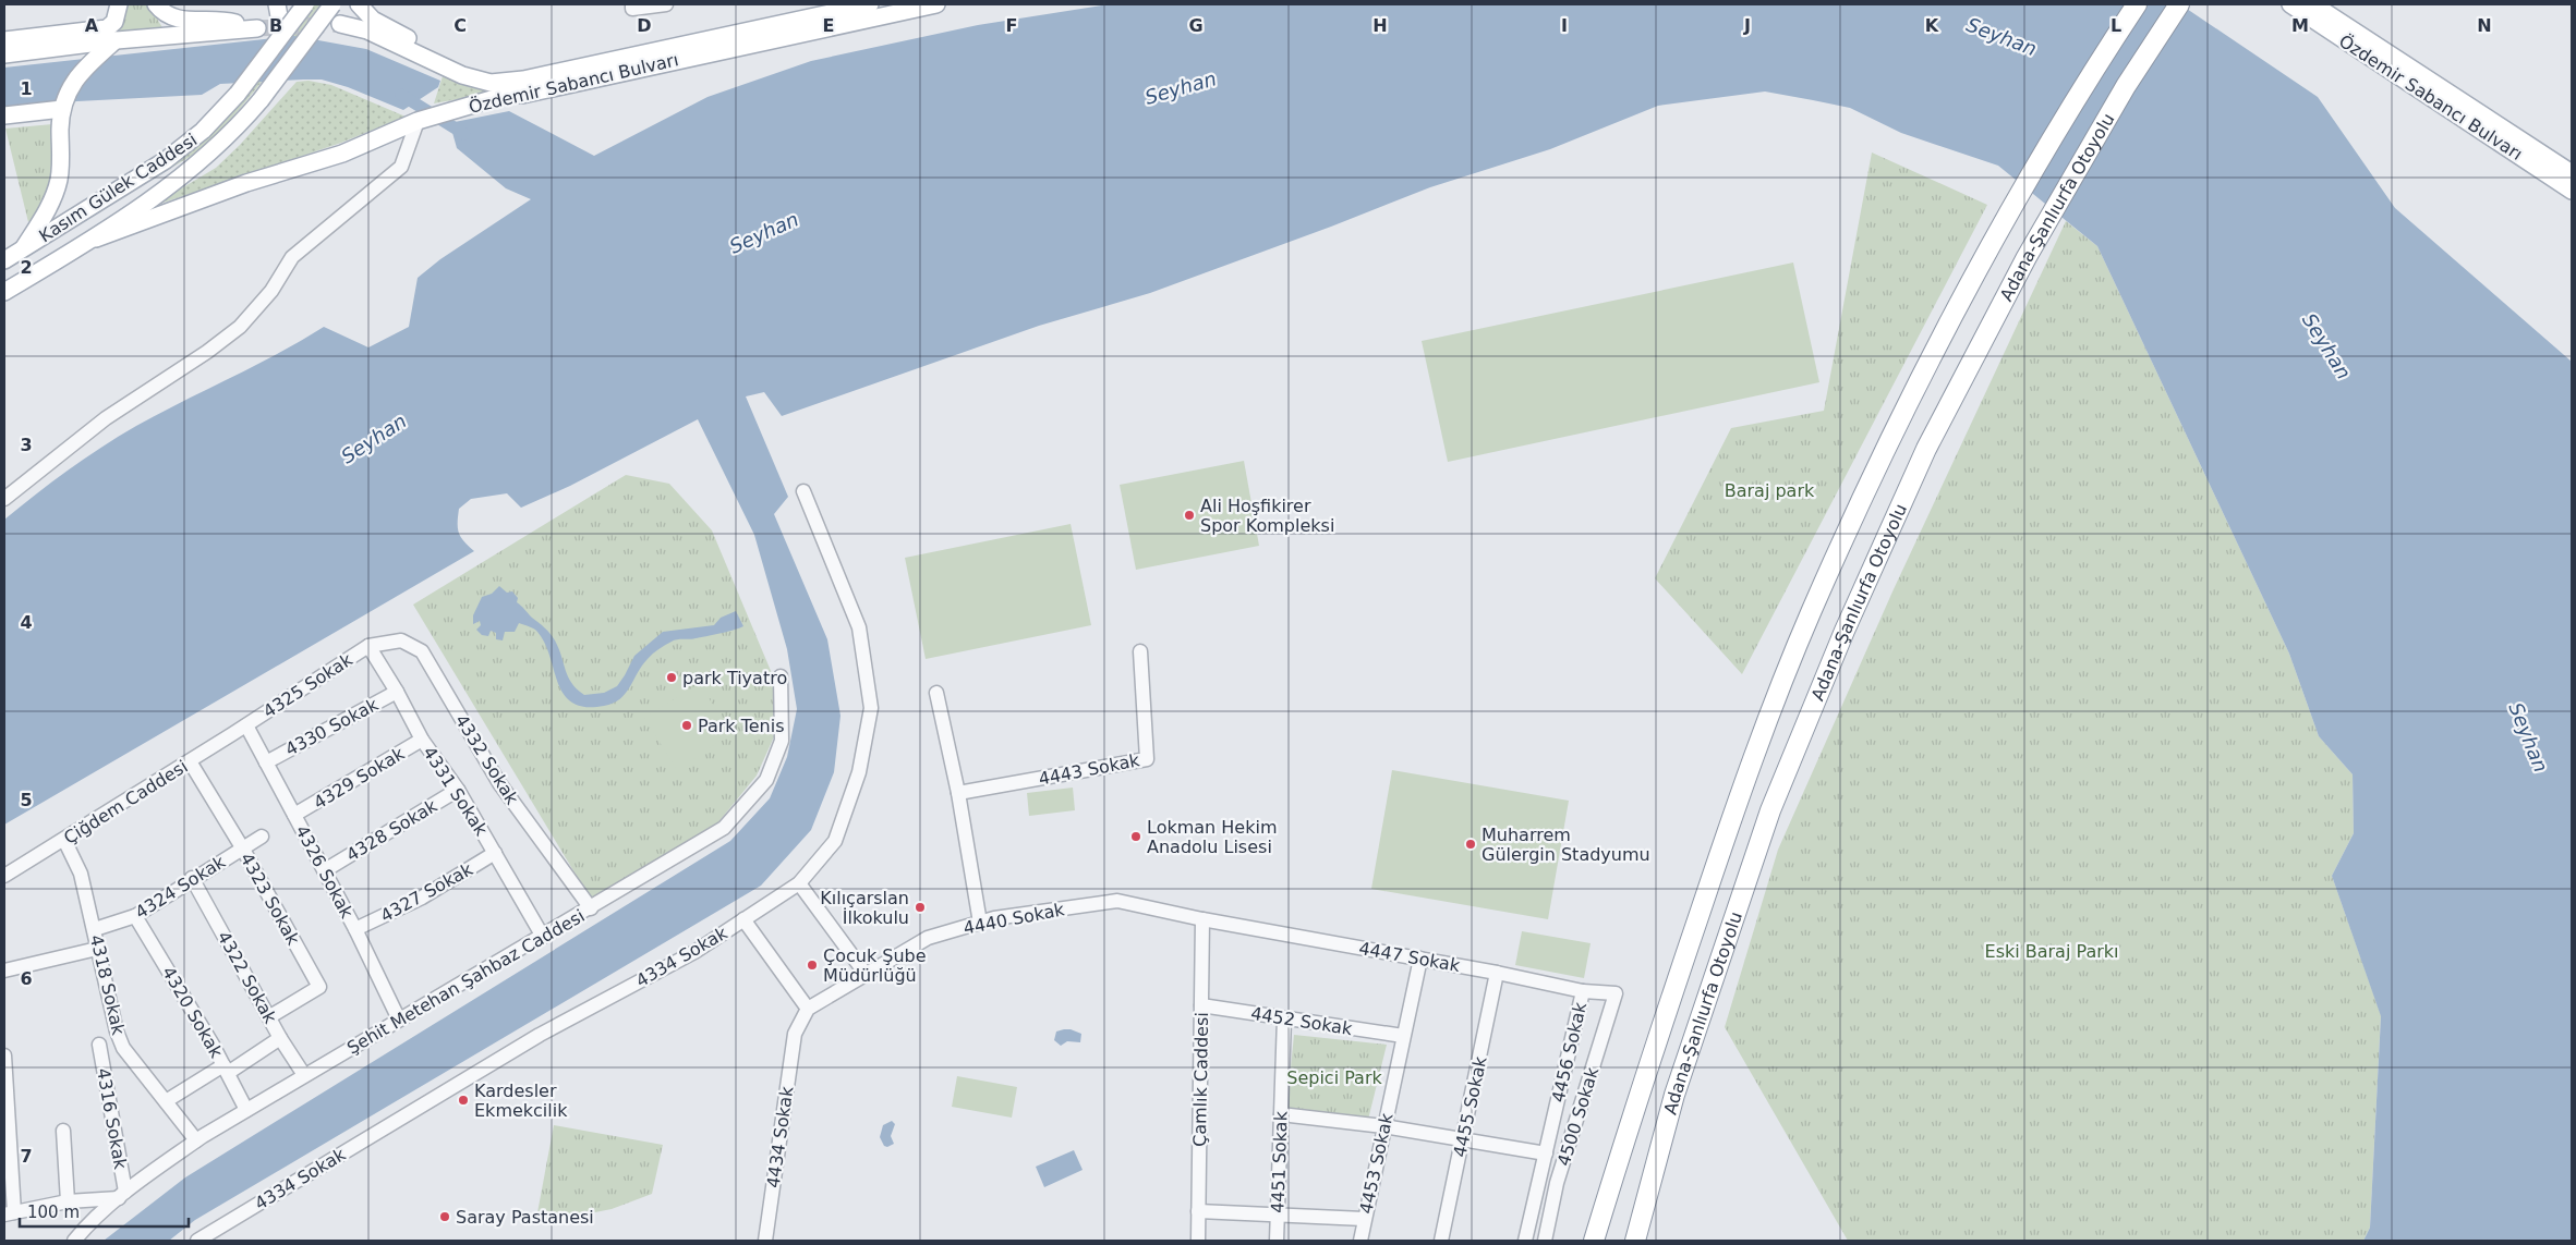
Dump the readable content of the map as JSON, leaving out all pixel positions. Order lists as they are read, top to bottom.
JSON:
{
  "streets": {
    "highway": ["Adana-Şanlıurfa Otoyolu"],
    "main road": ["Özdemir Sabancı Bulvarı", "Kasım Gülek Caddesi"],
    "street": [
      "4325 Sokak",
      "4330 Sokak",
      "4332 Sokak",
      "4443 Sokak",
      "4329 Sokak",
      "4331 Sokak",
      "Çiğdem Caddesi",
      "4328 Sokak",
      "4326 Sokak",
      "4324 Sokak",
      "4327 Sokak",
      "4323 Sokak",
      "4440 Sokak",
      "4334 Sokak",
      "4447 Sokak",
      "4322 Sokak",
      "Şehit Metehan Şahbaz Caddesi",
      "4318 Sokak",
      "4320 Sokak",
      "4452 Sokak",
      "4456 Sokak",
      "Çamlık Caddesi",
      "4455 Sokak",
      "4500 Sokak",
      "4316 Sokak",
      "4434 Sokak",
      "4451 Sokak",
      "4453 Sokak"
    ]
  },
  "crossings": [
    ["Özdemir Sabancı Bulvarı", "Kasım Gülek Caddesi"],
    ["4325 Sokak", "4332 Sokak"],
    ["4325 Sokak", "4331 Sokak"],
    ["4325 Sokak", "Çiğdem Caddesi"],
    ["4325 Sokak", "4326 Sokak"],
    ["4330 Sokak", "4331 Sokak"],
    ["4330 Sokak", "4326 Sokak"],
    ["4332 Sokak", "4331 Sokak"],
    ["4332 Sokak", "Şehit Metehan Şahbaz Caddesi"],
    ["4329 Sokak", "4331 Sokak"],
    ["4329 Sokak", "4326 Sokak"],
    ["4331 Sokak", "4328 Sokak"],
    ["4331 Sokak", "4327 Sokak"],
    ["4331 Sokak", "Şehit Metehan Şahbaz Caddesi"],
    ["Çiğdem Caddesi", "4326 Sokak"],
    ["Çiğdem Caddesi", "4323 Sokak"],
    ["Çiğdem Caddesi", "4318 Sokak"],
    ["4328 Sokak", "4326 Sokak"],
    ["4326 Sokak", "4327 Sokak"],
    ["4326 Sokak", "Şehit Metehan Şahbaz Caddesi"],
    ["4324 Sokak", "4323 Sokak"],
    ["4324 Sokak", "4322 Sokak"],
    ["4324 Sokak", "4318 Sokak"],
    ["4324 Sokak", "4320 Sokak"],
    ["4323 Sokak", "4322 Sokak"],
    ["4440 Sokak", "4447 Sokak"],
    ["4440 Sokak", "Çamlık Caddesi"],
    ["4440 Sokak", "4434 Sokak"],
    ["4447 Sokak", "4456 Sokak"],
    ["4447 Sokak", "Çamlık Caddesi"],
    ["4447 Sokak", "4455 Sokak"],
    ["4447 Sokak", "4500 Sokak"],
    ["4447 Sokak", "4453 Sokak"],
    ["4322 Sokak", "Şehit Metehan Şahbaz Caddesi"],
    ["Şehit Metehan Şahbaz Caddesi", "4318 Sokak"],
    ["Şehit Metehan Şahbaz Caddesi", "4320 Sokak"],
    ["Şehit Metehan Şahbaz Caddesi", "4316 Sokak"],
    ["4452 Sokak", "Çamlık Caddesi"],
    ["4452 Sokak", "4451 Sokak"],
    ["4452 Sokak", "4453 Sokak"]
  ],
  "water": ["Seyhan"],
  "parks": ["Baraj park", "Eski Baraj Parkı", "Sepici Park"],
  "places": [
    "Ali Hoşfikirer Spor Kompleksi",
    "park Tiyatro",
    "Park Tenis",
    "Lokman Hekim Anadolu Lisesi",
    "Muharrem Gülergin Stadyumu",
    "Kılıçarslan İlkokulu",
    "Çocuk Şube Müdürlüğü",
    "Kardesler Ekmekcilik",
    "Saray Pastanesi"
  ],
  "scale_bar": "100 m",
  "grid": {
    "columns": [
      "A",
      "B",
      "C",
      "D",
      "E",
      "F",
      "G",
      "H",
      "I",
      "J",
      "K",
      "L",
      "M",
      "N"
    ],
    "rows": [
      "1",
      "2",
      "3",
      "4",
      "5",
      "6",
      "7"
    ]
  }
}
